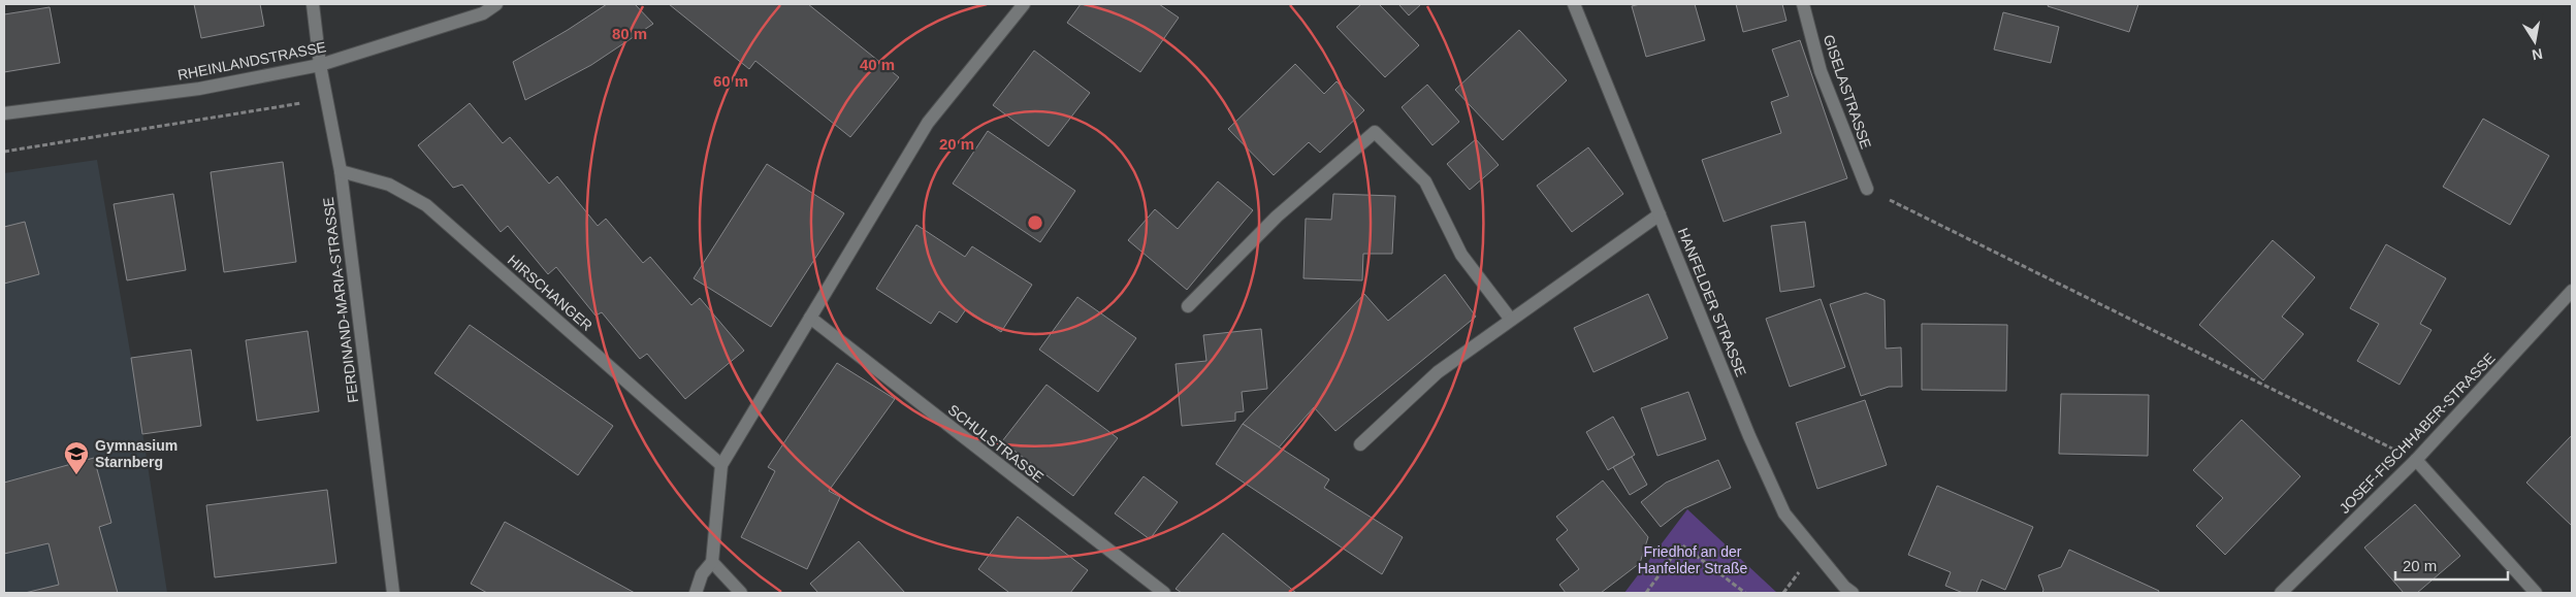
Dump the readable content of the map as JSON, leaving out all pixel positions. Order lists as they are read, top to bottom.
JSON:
{
  "streets": {
    "street": [
      "RHEINLANDSTRASSE",
      "GISELASTRASSE",
      "HIRSCHANGER",
      "FERDINAND-MARIA-STRASSE",
      "HANFELDER STRASSE",
      "JOSEF-FISCHHABER-STRASSE",
      "SCHULSTRASSE"
    ]
  },
  "crossings": [
    ["RHEINLANDSTRASSE", "FERDINAND-MARIA-STRASSE"],
    ["HIRSCHANGER", "FERDINAND-MARIA-STRASSE"]
  ],
  "parks": ["Friedhof an der Hanfelder Straße"],
  "places": {
    "school or university": ["Gymnasium Starnberg"]
  },
  "scale_bar": "20 m",
  "north": "bottom",
  "rings": [
    "80 m",
    "40 m",
    "60 m",
    "20 m"
  ]
}
